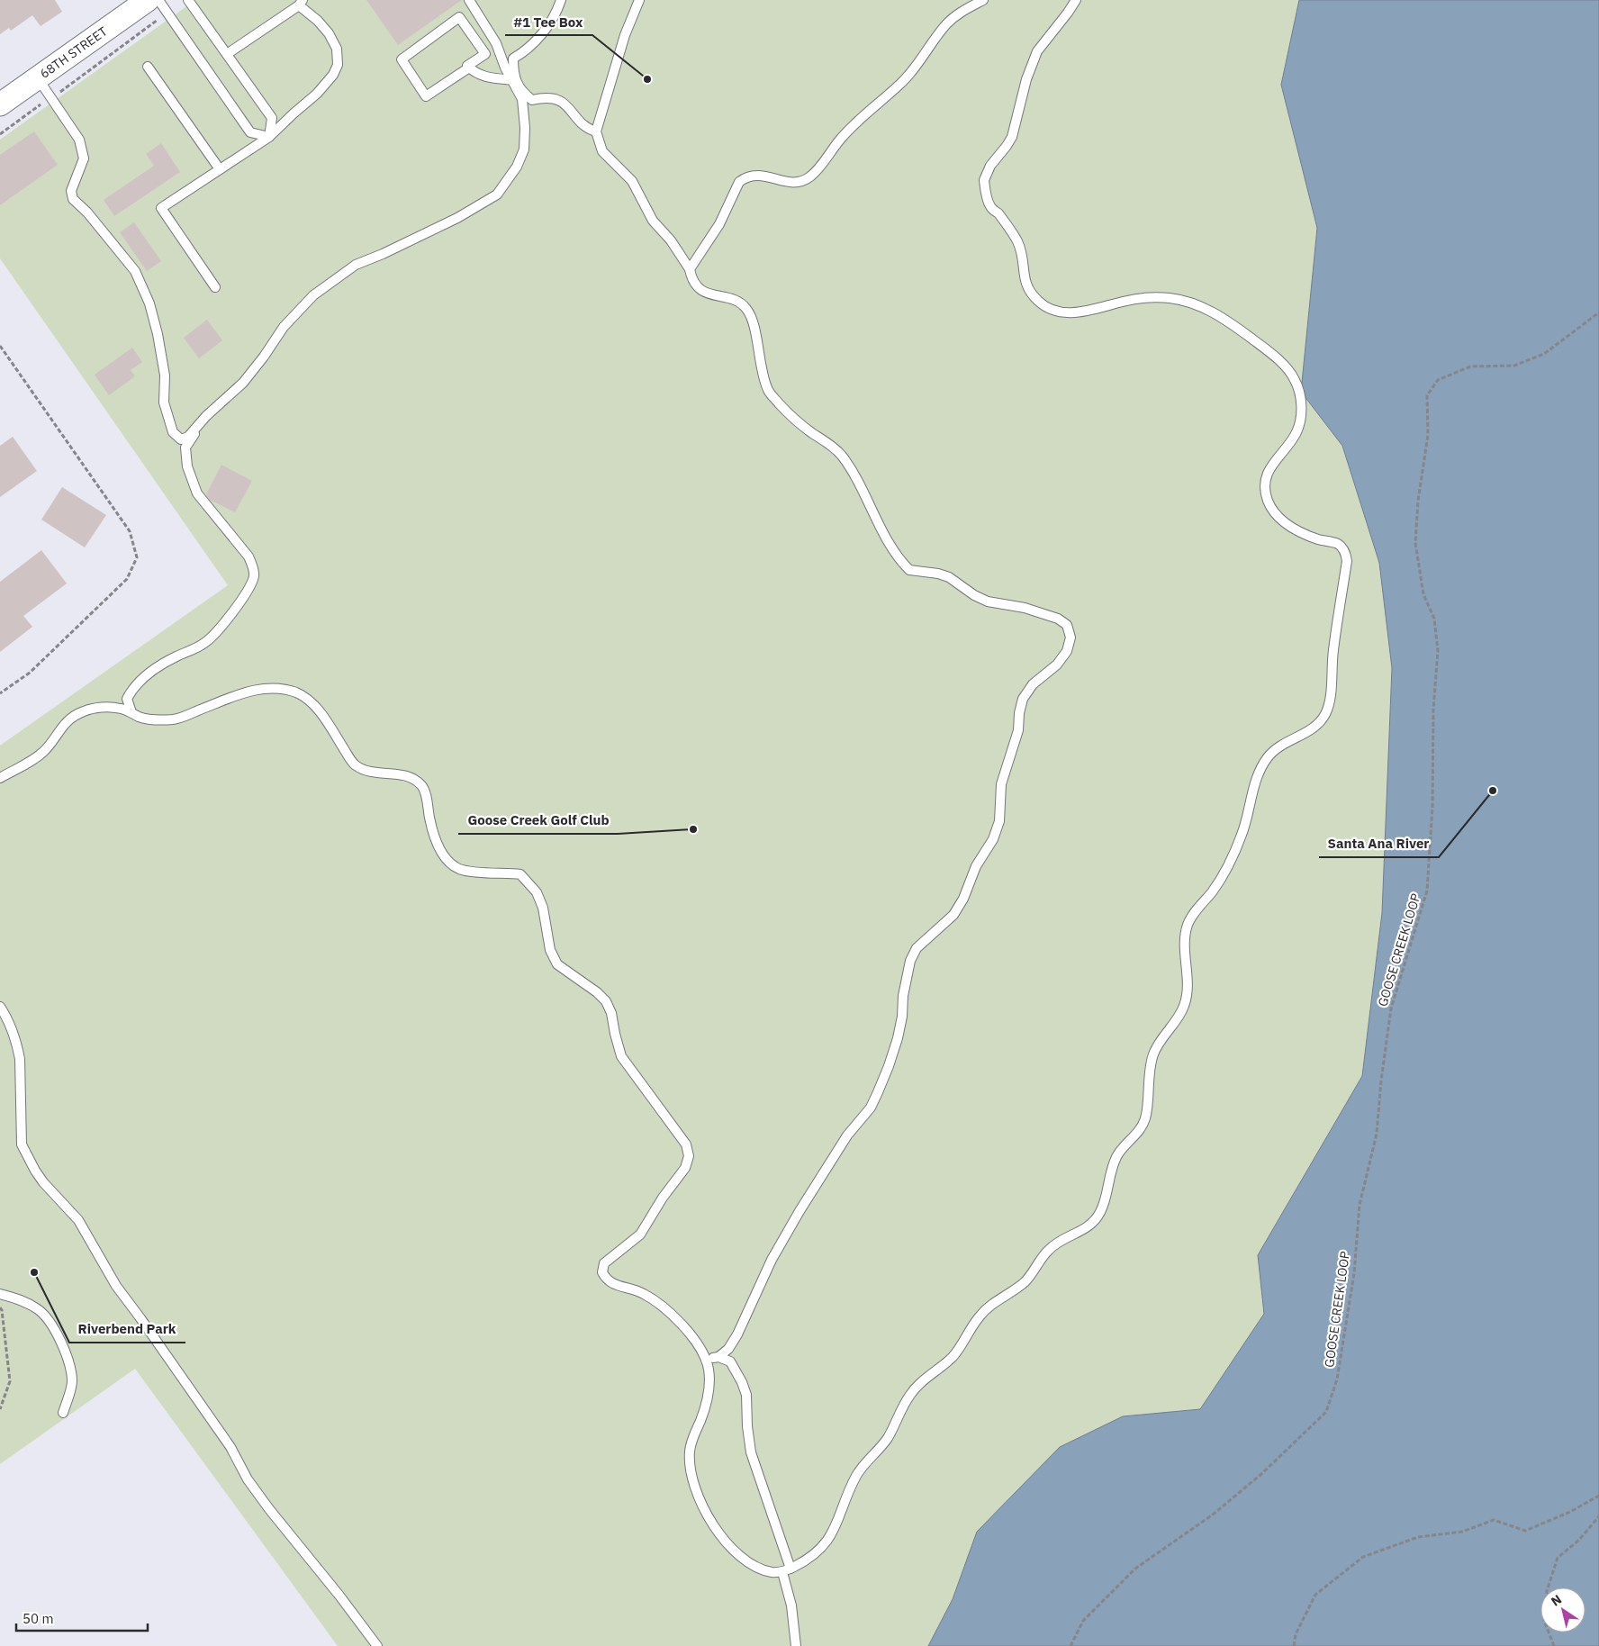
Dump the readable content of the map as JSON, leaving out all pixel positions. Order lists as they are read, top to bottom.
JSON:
{
  "streets": {
    "street": ["68TH STREET"],
    "path": ["GOOSE CREEK LOOP"]
  },
  "places": [
    "#1 Tee Box",
    "Santa Ana River",
    "Goose Creek Golf Club",
    "Riverbend Park"
  ],
  "scale_bar": "50 m",
  "north": "top left"
}
